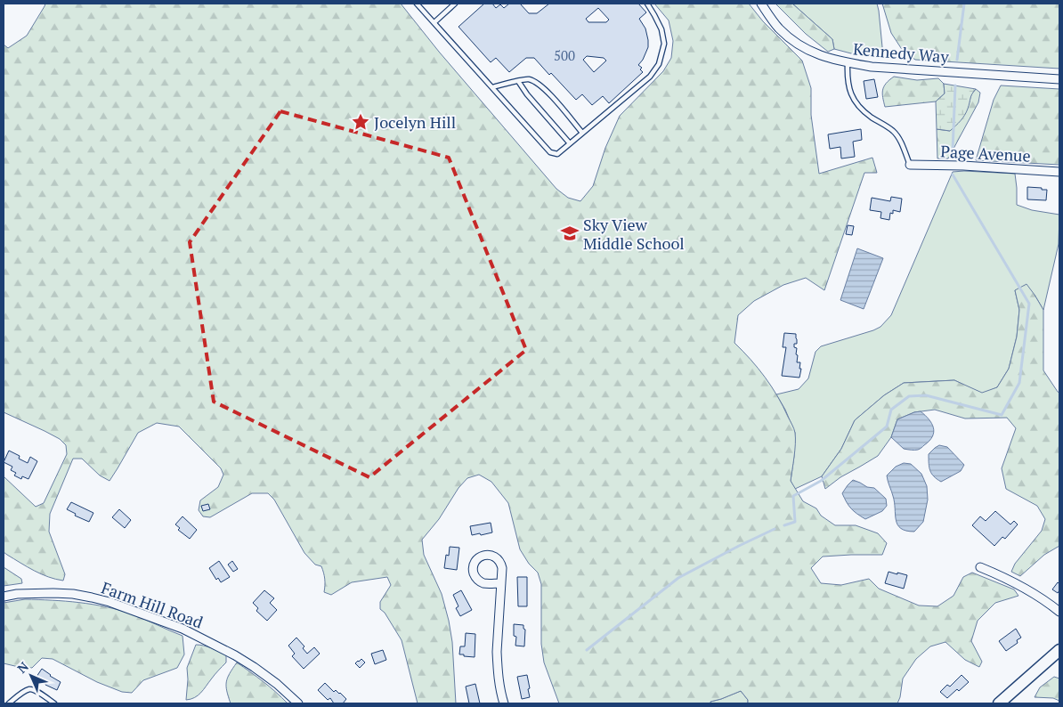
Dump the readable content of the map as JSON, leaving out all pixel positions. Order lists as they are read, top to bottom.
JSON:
{
  "streets": {
    "street": ["Kennedy Way", "Page Avenue", "Farm Hill Road"]
  },
  "places": {
    "place": ["Jocelyn Hill"],
    "school or university": ["Sky View Middle School"]
  },
  "house_numbers": ["500"],
  "north": "top left"
}
